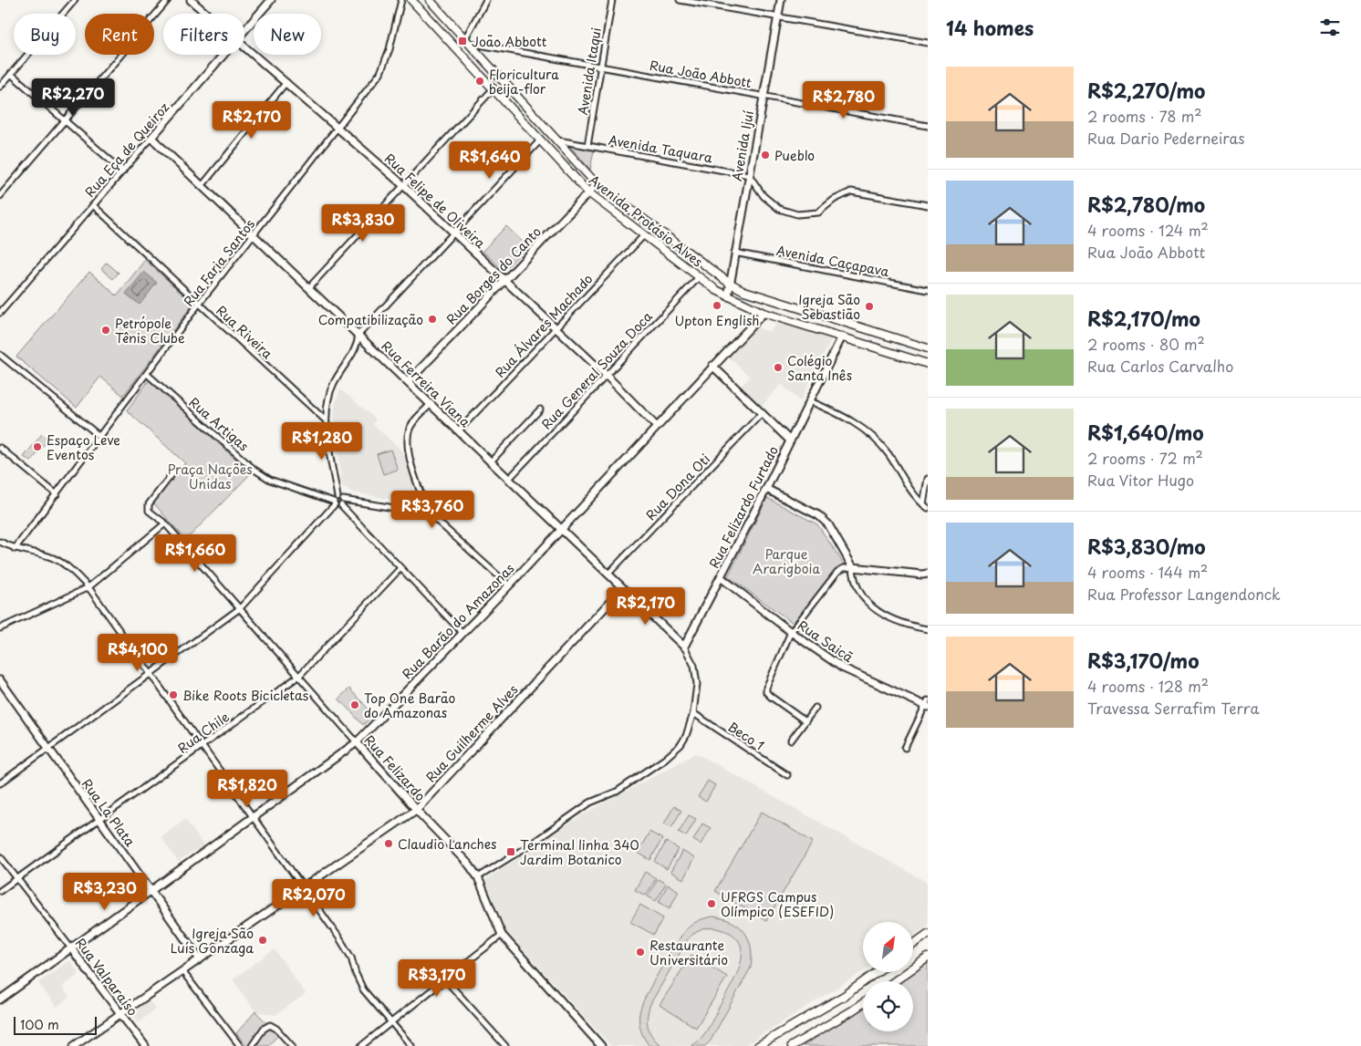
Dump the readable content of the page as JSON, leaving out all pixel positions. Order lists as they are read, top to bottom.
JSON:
{
  "streets": {
    "main road": ["Avenida Protásio Alves"],
    "street": [
      "Avenida Itaqui",
      "Rua João Abbott",
      "Avenida Ijuí",
      "Avenida Taquara",
      "Rua Eça de Queiroz",
      "Rua Felipe de Oliveira",
      "Avenida Caçapava",
      "Rua Faria Santos",
      "Rua Borges do Canto",
      "Rua Álvares Machado",
      "Rua Riveira",
      "Rua General Souza Doca",
      "Rua Ferreira Viana",
      "Rua Artigas",
      "Rua Dona Oti",
      "Rua Felizardo Furtado",
      "Rua Barão do Amazonas",
      "Rua Saicã",
      "Rua Chile",
      "Rua Guilherme Alves",
      "Beco 1",
      "Rua Felizardo",
      "Rua La Plata",
      "Rua Valparaíso"
    ]
  },
  "crossings": [
    ["Avenida Itaqui", "Rua João Abbott"],
    ["Avenida Itaqui", "Avenida Taquara"],
    ["Rua João Abbott", "Avenida Ijuí"],
    ["Rua João Abbott", "Avenida Protásio Alves"],
    ["Avenida Ijuí", "Avenida Taquara"],
    ["Avenida Ijuí", "Avenida Protásio Alves"],
    ["Avenida Ijuí", "Avenida Caçapava"],
    ["Avenida Taquara", "Avenida Protásio Alves"],
    ["Rua Eça de Queiroz", "Rua Riveira"],
    ["Rua Eça de Queiroz", "Rua Ferreira Viana"],
    ["Rua Felipe de Oliveira", "Rua Faria Santos"],
    ["Rua Felipe de Oliveira", "Rua Borges do Canto"],
    ["Rua Felipe de Oliveira", "Rua Álvares Machado"],
    ["Rua Felipe de Oliveira", "Rua General Souza Doca"],
    ["Rua Felipe de Oliveira", "Rua Barão do Amazonas"],
    ["Avenida Protásio Alves", "Rua Borges do Canto"],
    ["Avenida Protásio Alves", "Rua Álvares Machado"],
    ["Avenida Protásio Alves", "Rua General Souza Doca"],
    ["Avenida Protásio Alves", "Rua Felizardo Furtado"],
    ["Avenida Protásio Alves", "Rua Barão do Amazonas"],
    ["Rua Faria Santos", "Rua Riveira"],
    ["Rua Faria Santos", "Rua Ferreira Viana"],
    ["Rua Faria Santos", "Rua Artigas"],
    ["Rua Borges do Canto", "Rua Ferreira Viana"],
    ["Rua Álvares Machado", "Rua Ferreira Viana"],
    ["Rua General Souza Doca", "Rua Ferreira Viana"],
    ["Rua Ferreira Viana", "Rua Dona Oti"],
    ["Rua Ferreira Viana", "Rua Felizardo Furtado"],
    ["Rua Ferreira Viana", "Rua Barão do Amazonas"],
    ["Rua Ferreira Viana", "Rua Guilherme Alves"],
    ["Rua Felizardo Furtado", "Rua Saicã"],
    ["Rua Barão do Amazonas", "Rua Felizardo"],
    ["Rua Barão do Amazonas", "Rua La Plata"],
    ["Rua Barão do Amazonas", "Rua Valparaíso"],
    ["Rua Chile", "Rua Felizardo"],
    ["Rua Chile", "Rua La Plata"],
    ["Rua Chile", "Rua Valparaíso"],
    ["Rua Guilherme Alves", "Rua Felizardo"],
    ["Rua Guilherme Alves", "Rua La Plata"],
    ["Rua Guilherme Alves", "Rua Valparaíso"]
  ],
  "parks": ["Praça Nações Unidas", "Parque Ararigboia"],
  "places": {
    "transit": ["João Abbott", "Terminal linha 340 Jardim Botanico"],
    "other": [
      "Floricultura beija-flor",
      "Pueblo",
      "Upton English",
      "Igreja São Sebastião",
      "Compatibilização",
      "Petrópole Tênis Clube",
      "Colégio Santa Inês",
      "Espaço Leve Eventos",
      "Bike Roots Bicicletas",
      "Top One Barão do Amazonas",
      "Claudio Lanches",
      "UFRGS Campus Olímpico (ESEFID)",
      "Igreja São Luís Gonzaga",
      "Restaurante Universitário"
    ]
  },
  "scale_bar": "100 m",
  "north": "top right",
  "page": {
    "heading": "14 homes",
    "chip": [
      "Buy",
      "Rent",
      "Filters",
      "New"
    ],
    "list": [
      {
        "name": "R$2,270/mo",
        "note": "2 rooms · 78 m² · Rua Dario Pederneiras"
      },
      {
        "name": "R$2,780/mo",
        "note": "4 rooms · 124 m² · Rua João Abbott"
      },
      {
        "name": "R$2,170/mo",
        "note": "2 rooms · 80 m² · Rua Carlos Carvalho"
      },
      {
        "name": "R$1,640/mo",
        "note": "2 rooms · 72 m² · Rua Vitor Hugo"
      },
      {
        "name": "R$3,830/mo",
        "note": "4 rooms · 144 m² · Rua Professor Langendonck"
      },
      {
        "name": "R$3,170/mo",
        "note": "4 rooms · 128 m² · Travessa Serrafim Terra"
      }
    ],
    "price": [
      "R$2,270",
      "R$2,780",
      "R$2,170",
      "R$1,640",
      "R$3,830",
      "R$1,280",
      "R$3,760",
      "R$1,660",
      "R$2,170",
      "R$4,100",
      "R$1,820",
      "R$3,230",
      "R$2,070",
      "R$3,170"
    ],
    "scale": "100 m"
  }
}
